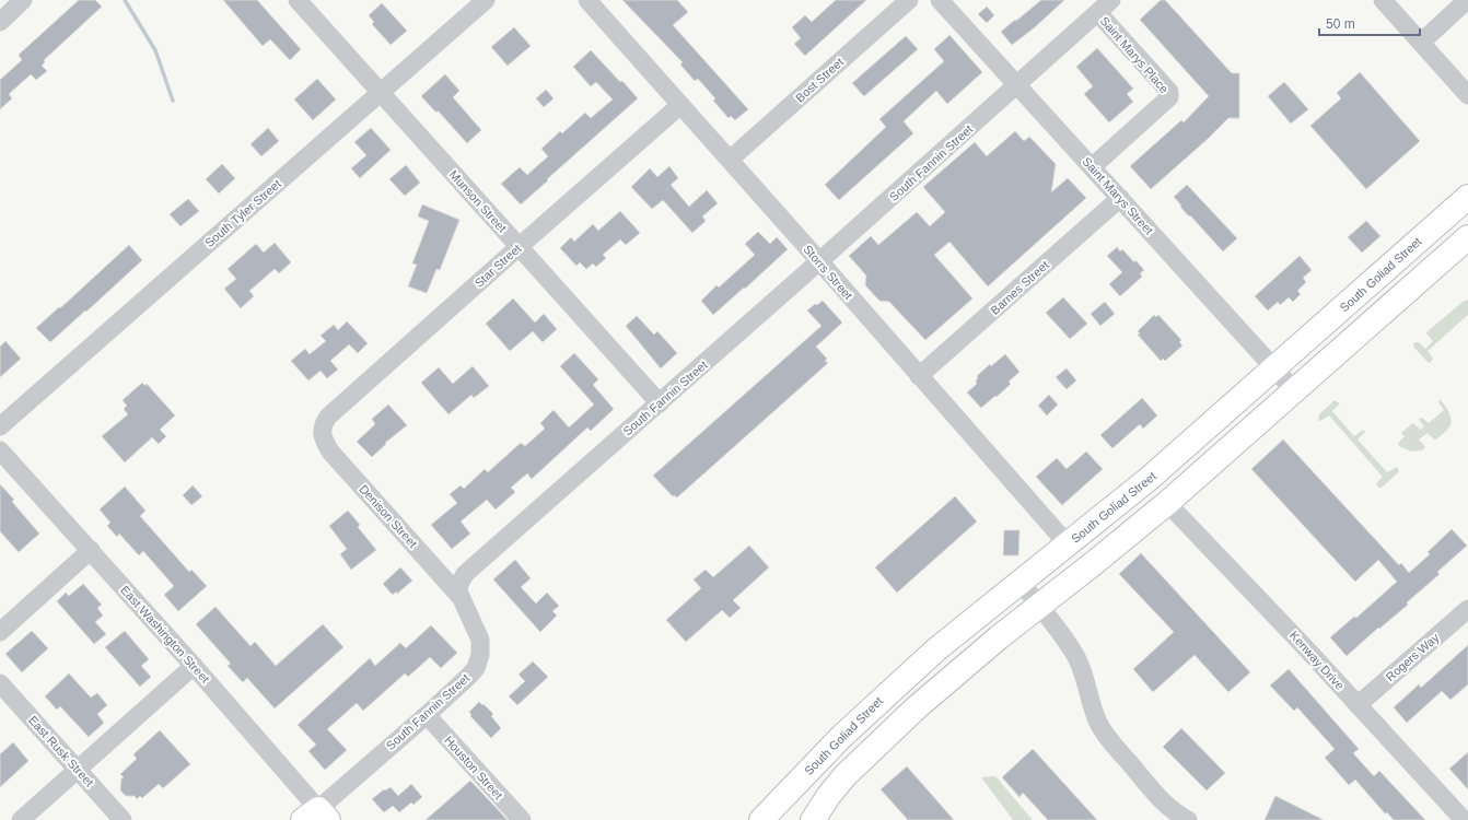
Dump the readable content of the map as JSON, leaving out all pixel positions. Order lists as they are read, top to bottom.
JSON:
{
  "streets": {
    "main road": ["South Goliad Street"],
    "street": [
      "Saint Marys Place",
      "Bost Street",
      "South Fannin Street",
      "Saint Marys Street",
      "Munson Street",
      "South Tyler Street",
      "Star Street",
      "Storrs Street",
      "Barnes Street",
      "Denison Street",
      "East Washington Street",
      "Rogers Way",
      "Kenway Drive",
      "East Rusk Street",
      "Houston Street"
    ]
  },
  "crossings": [
    ["Saint Marys Place", "South Fannin Street"],
    ["Saint Marys Place", "Saint Marys Street"],
    ["Bost Street", "Storrs Street"],
    ["South Fannin Street", "Saint Marys Street"],
    ["South Fannin Street", "Munson Street"],
    ["South Fannin Street", "Storrs Street"],
    ["South Fannin Street", "Denison Street"],
    ["South Fannin Street", "East Washington Street"],
    ["South Fannin Street", "Houston Street"],
    ["Saint Marys Street", "South Goliad Street"],
    ["Saint Marys Street", "Barnes Street"],
    ["Munson Street", "South Tyler Street"],
    ["Munson Street", "Star Street"],
    ["Star Street", "Storrs Street"],
    ["Star Street", "Denison Street"],
    ["Storrs Street", "South Goliad Street"],
    ["Storrs Street", "Barnes Street"],
    ["Rogers Way", "Kenway Drive"]
  ],
  "scale_bar": "50 m"
}
